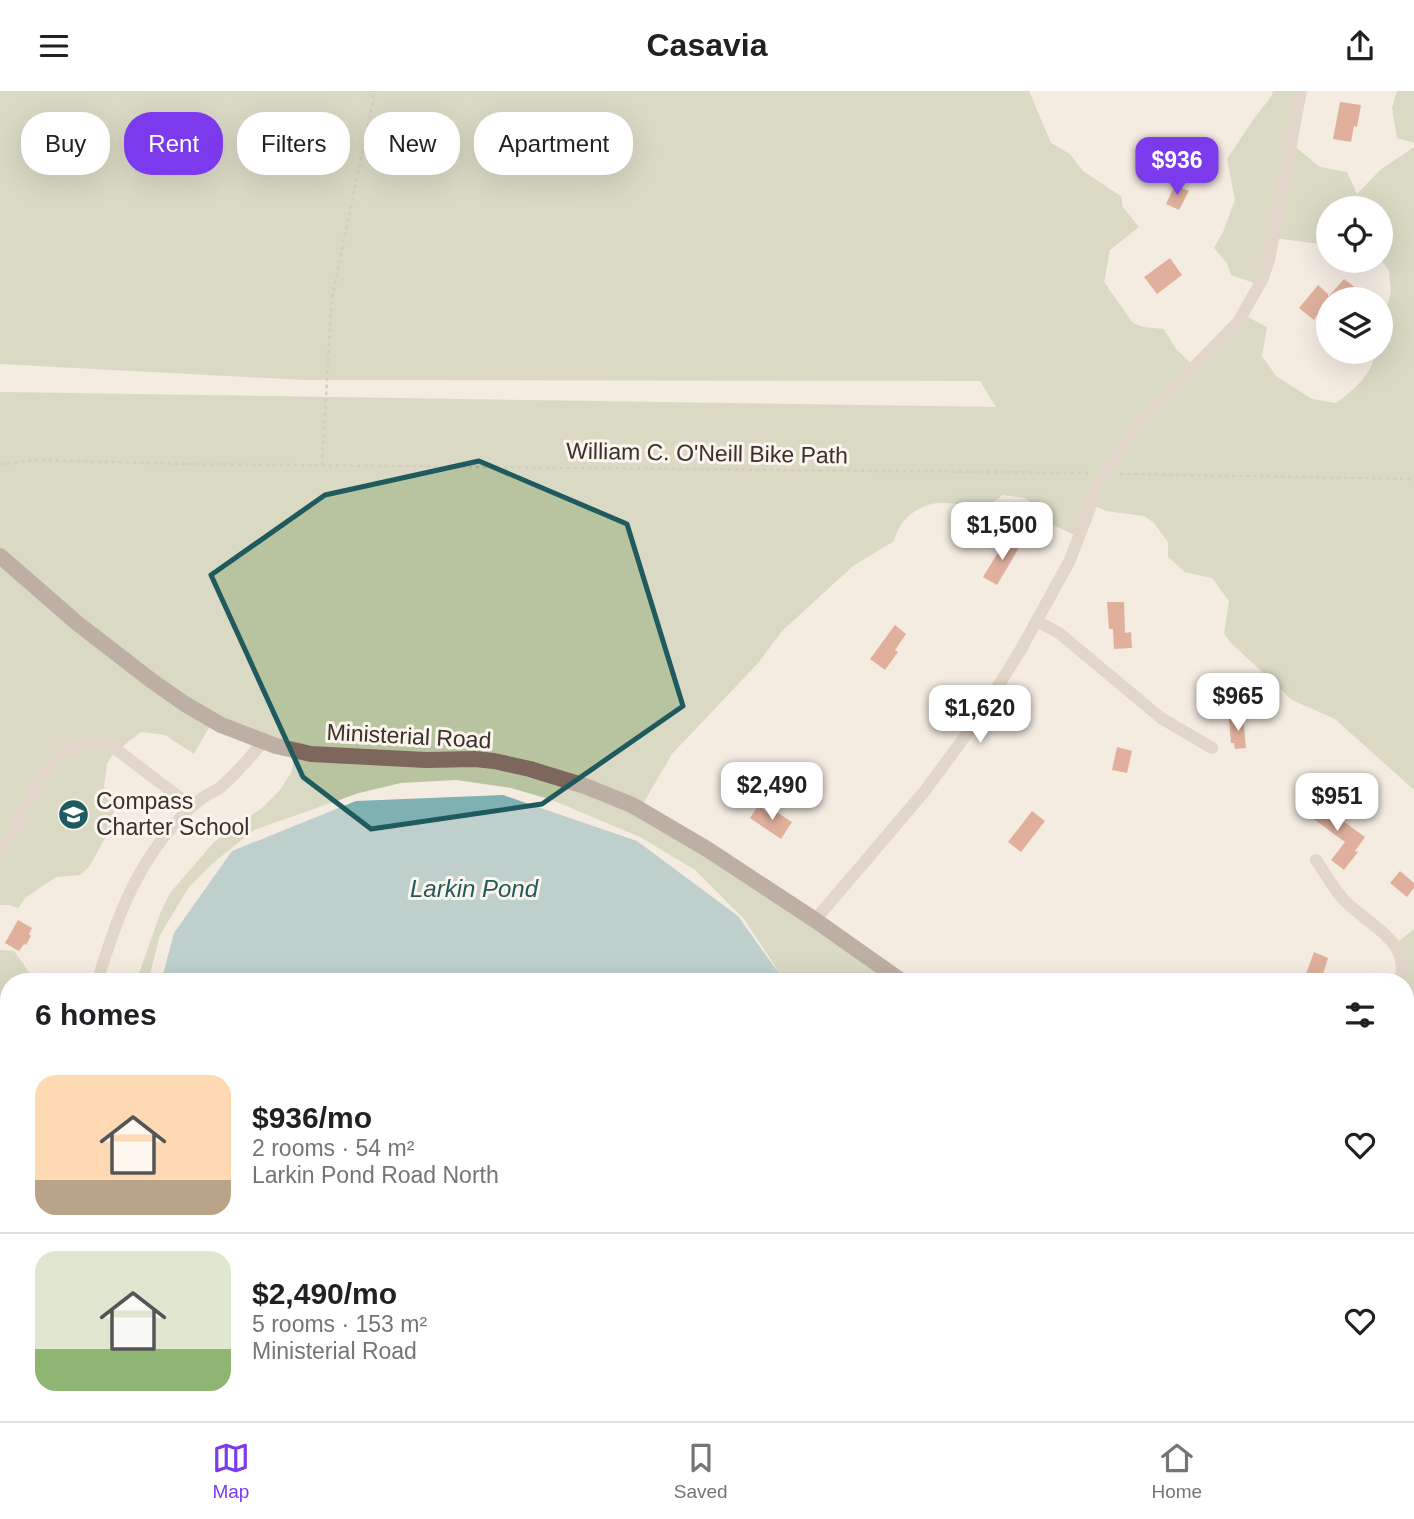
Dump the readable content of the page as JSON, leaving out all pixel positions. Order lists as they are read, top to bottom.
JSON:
{
  "streets": {
    "main road": ["Ministerial Road"],
    "path": ["William C. O'Neill Bike Path"]
  },
  "water": ["Larkin Pond"],
  "places": {
    "school or university": ["Compass Charter School"]
  },
  "page": {
    "header": "Casavia",
    "chip": [
      "Buy",
      "Rent",
      "Filters",
      "New",
      "Apartment"
    ],
    "price": [
      "$936",
      "$1,500",
      "$965",
      "$1,620",
      "$2,490",
      "$951"
    ],
    "heading": "6 homes",
    "list": [
      {
        "name": "$936/mo",
        "note": "2 rooms · 54 m² · Larkin Pond Road North"
      },
      {
        "name": "$2,490/mo",
        "note": "5 rooms · 153 m² · Ministerial Road"
      }
    ],
    "tabs": ["Map", "Saved", "Home"]
  }
}
